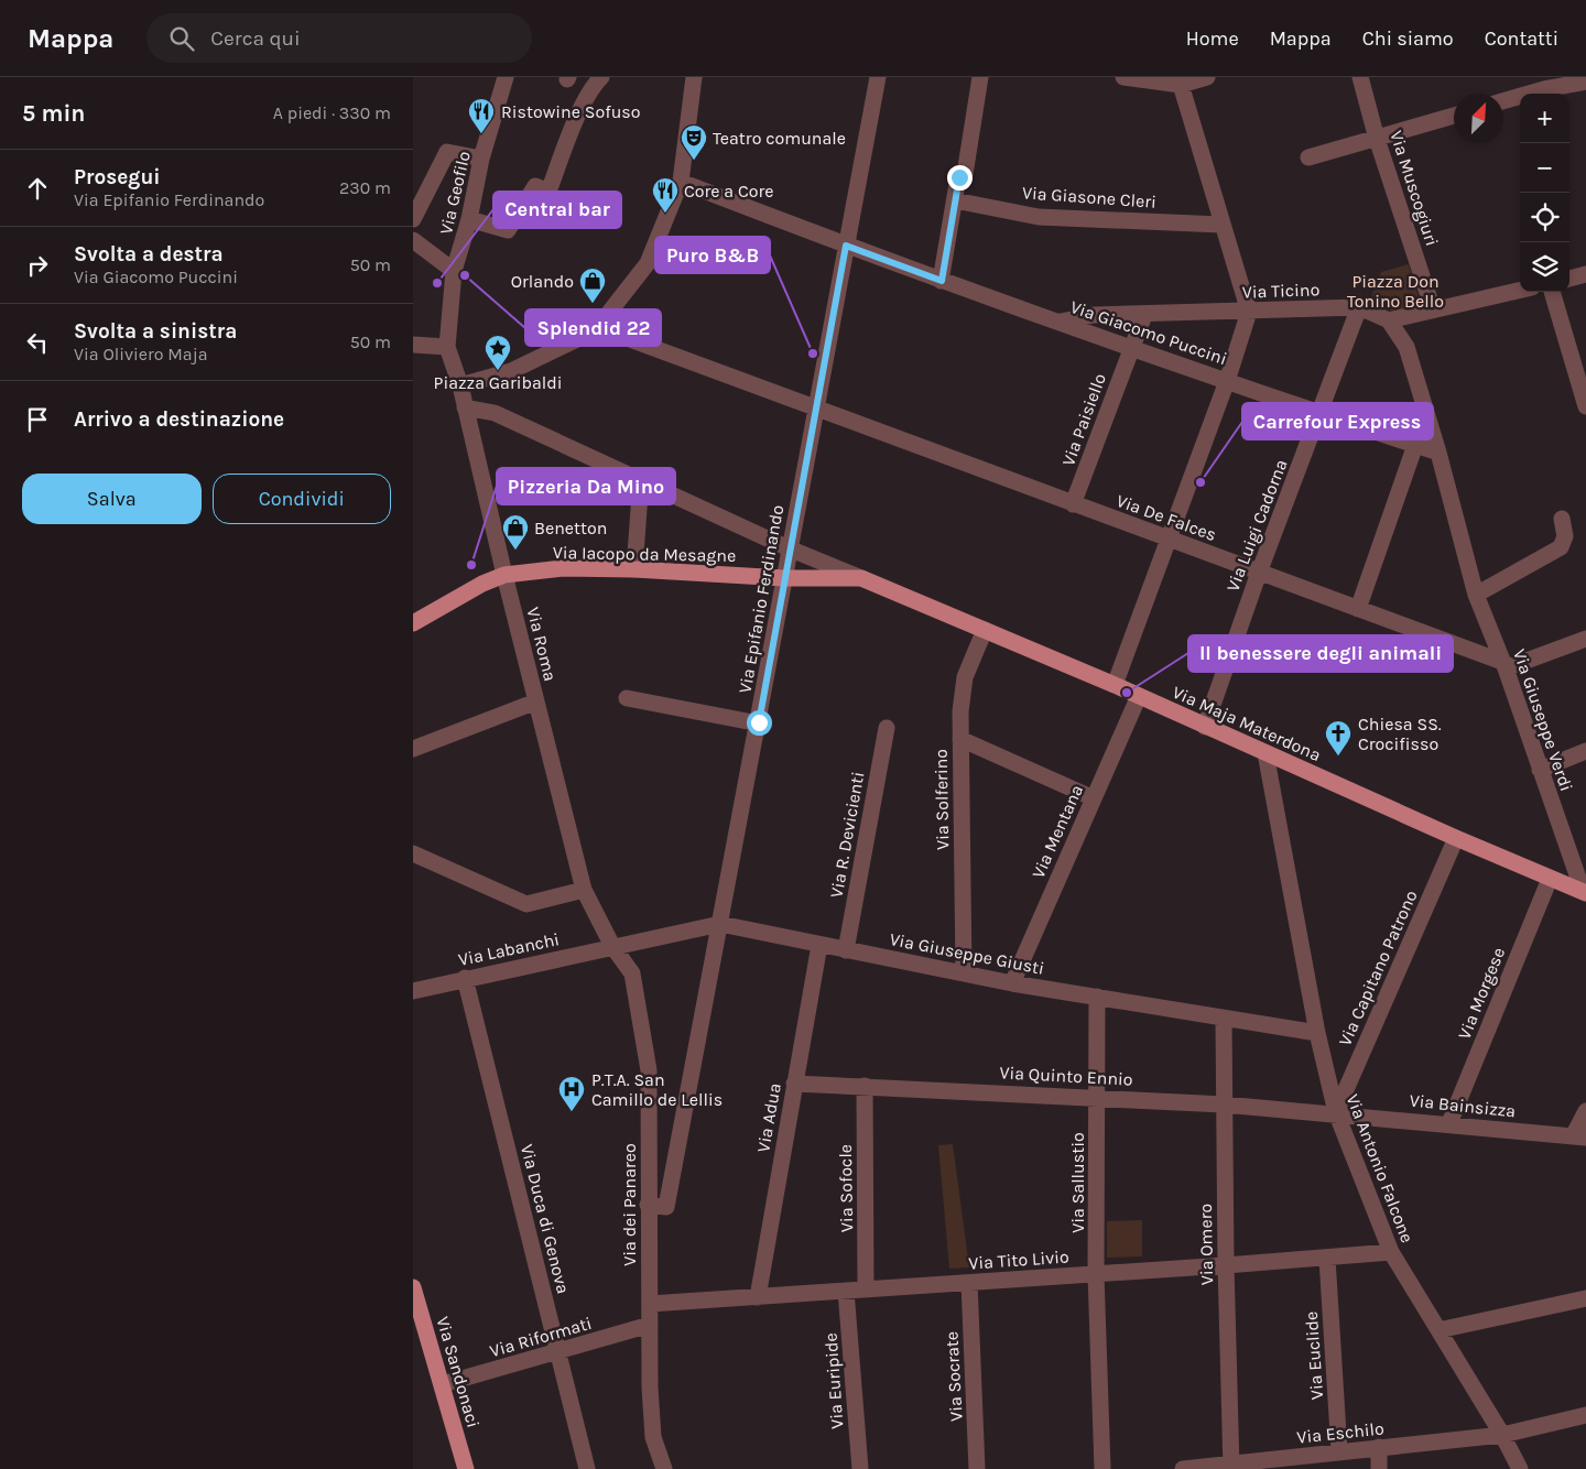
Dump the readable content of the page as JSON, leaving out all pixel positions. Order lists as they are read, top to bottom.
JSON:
{
  "streets": {
    "main road": ["Via Iacopo da Mesagne", "Via Maja Materdona", "Via Sandonaci"],
    "street": [
      "Via Muscogiuri",
      "Via Geofilo",
      "Via Giasone Cleri",
      "Via Ticino",
      "Via Giacomo Puccini",
      "Via Paisiello",
      "Via De Falces",
      "Via Luigi Cadorna",
      "Via Epifanio Ferdinando",
      "Via Roma",
      "Via Giuseppe Verdi",
      "Via Solferino",
      "Via Mentana",
      "Via R. Devicienti",
      "Via Labanchi",
      "Via Giuseppe Giusti",
      "Via Capitano Patrono",
      "Via Morgese",
      "Via Quinto Ennio",
      "Via Bainsizza",
      "Via Adua",
      "Via Antonio Falcone",
      "Via Sallustio",
      "Via Sofocle",
      "Via dei Panareo",
      "Via Duca di Genova",
      "Via Omero",
      "Via Tito Livio",
      "Via Riformati",
      "Via Euclide",
      "Via Socrate",
      "Via Euripide",
      "Via Eschilo"
    ]
  },
  "crossings": [
    ["Via Geofilo", "Via Roma"],
    ["Via Ticino", "Via Giacomo Puccini"],
    ["Via Ticino", "Via Paisiello"],
    ["Via Ticino", "Via Luigi Cadorna"],
    ["Via Ticino", "Via Giuseppe Verdi"],
    ["Via Giacomo Puccini", "Via Paisiello"],
    ["Via Giacomo Puccini", "Via Luigi Cadorna"],
    ["Via Giacomo Puccini", "Via Epifanio Ferdinando"],
    ["Via Giacomo Puccini", "Via Giuseppe Verdi"],
    ["Via Paisiello", "Via De Falces"],
    ["Via De Falces", "Via Luigi Cadorna"],
    ["Via De Falces", "Via Epifanio Ferdinando"],
    ["Via De Falces", "Via Giuseppe Verdi"],
    ["Via Luigi Cadorna", "Via Maja Materdona"],
    ["Via Iacopo da Mesagne", "Via Epifanio Ferdinando"],
    ["Via Iacopo da Mesagne", "Via Roma"],
    ["Via Iacopo da Mesagne", "Via Maja Materdona"],
    ["Via Epifanio Ferdinando", "Via Maja Materdona"],
    ["Via Epifanio Ferdinando", "Via Giuseppe Giusti"],
    ["Via Epifanio Ferdinando", "Via dei Panareo"],
    ["Via Roma", "Via Maja Materdona"],
    ["Via Roma", "Via Labanchi"],
    ["Via Roma", "Via Giuseppe Giusti"],
    ["Via Roma", "Via dei Panareo"],
    ["Via Giuseppe Verdi", "Via Maja Materdona"],
    ["Via Maja Materdona", "Via Solferino"],
    ["Via Maja Materdona", "Via Mentana"],
    ["Via Maja Materdona", "Via Capitano Patrono"],
    ["Via Maja Materdona", "Via Morgese"],
    ["Via Maja Materdona", "Via Antonio Falcone"],
    ["Via Solferino", "Via Giuseppe Giusti"],
    ["Via Mentana", "Via Giuseppe Giusti"],
    ["Via R. Devicienti", "Via Giuseppe Giusti"],
    ["Via Labanchi", "Via Giuseppe Giusti"],
    ["Via Labanchi", "Via dei Panareo"],
    ["Via Labanchi", "Via Duca di Genova"],
    ["Via Giuseppe Giusti", "Via Adua"],
    ["Via Giuseppe Giusti", "Via Antonio Falcone"],
    ["Via Giuseppe Giusti", "Via Sallustio"],
    ["Via Giuseppe Giusti", "Via dei Panareo"],
    ["Via Giuseppe Giusti", "Via Omero"],
    ["Via Capitano Patrono", "Via Quinto Ennio"],
    ["Via Capitano Patrono", "Via Bainsizza"],
    ["Via Capitano Patrono", "Via Antonio Falcone"],
    ["Via Morgese", "Via Bainsizza"],
    ["Via Quinto Ennio", "Via Bainsizza"],
    ["Via Quinto Ennio", "Via Adua"],
    ["Via Quinto Ennio", "Via Antonio Falcone"],
    ["Via Quinto Ennio", "Via Sallustio"],
    ["Via Quinto Ennio", "Via Sofocle"],
    ["Via Quinto Ennio", "Via Omero"],
    ["Via Bainsizza", "Via Antonio Falcone"],
    ["Via Adua", "Via Tito Livio"],
    ["Via Antonio Falcone", "Via Tito Livio"],
    ["Via Antonio Falcone", "Via Eschilo"],
    ["Via Sallustio", "Via Tito Livio"],
    ["Via Sofocle", "Via Tito Livio"],
    ["Via dei Panareo", "Via Tito Livio"],
    ["Via dei Panareo", "Via Riformati"],
    ["Via Duca di Genova", "Via Riformati"],
    ["Via Omero", "Via Tito Livio"],
    ["Via Omero", "Via Eschilo"],
    ["Via Tito Livio", "Via Euclide"],
    ["Via Tito Livio", "Via Socrate"],
    ["Via Tito Livio", "Via Euripide"],
    ["Via Riformati", "Via Sandonaci"],
    ["Via Euclide", "Via Eschilo"]
  ],
  "parks": ["Piazza Don Tonino Bello"],
  "places": {
    "restaurant": ["Ristowine Sofuso", "Core a Core"],
    "theatre": ["Teatro comunale"],
    "other": [
      "Splendid 22",
      "Central bar",
      "Puro B&B",
      "Carrefour Express",
      "Pizzeria Da Mino",
      "Il benessere degli animali"
    ],
    "shop": ["Orlando", "Benetton"],
    "place": ["Piazza Garibaldi"],
    "church": ["Chiesa SS. Crocifisso"],
    "hospital": ["P.T.A. San Camillo de Lellis"]
  },
  "north": "top right",
  "page": {
    "header": "Mappa",
    "search": "Cerca qui",
    "nav": [
      "Home",
      "Mappa",
      "Chi siamo",
      "Contatti"
    ],
    "heading": ["5 min", "A piedi · 330 m"],
    "map_buttons": ["+", "−"],
    "list": [
      ["Prosegui", "Via Epifanio Ferdinando", "230 m"],
      ["Svolta a destra", "Via Giacomo Puccini", "50 m"],
      ["Svolta a sinistra", "Via Oliviero Maja", "50 m"],
      "Arrivo a destinazione"
    ],
    "buttons": ["Salva", "Condividi"]
  }
}
